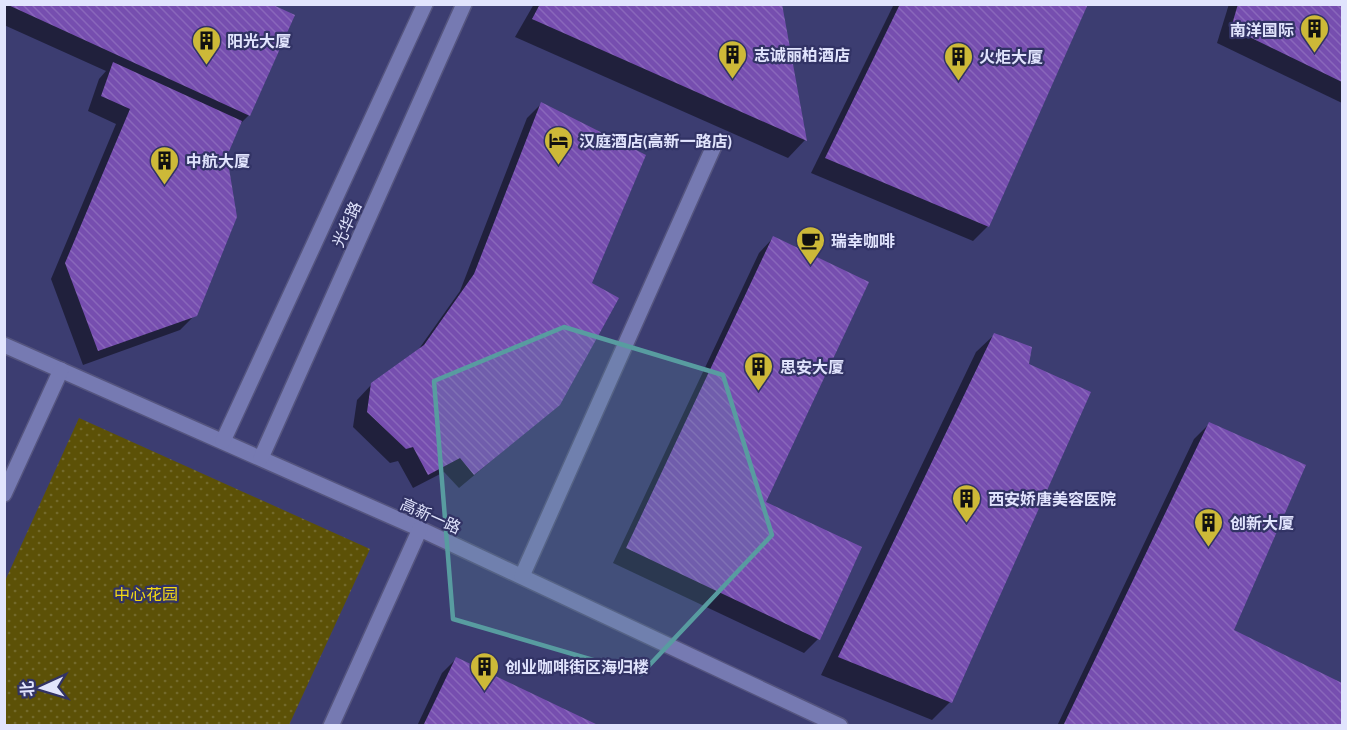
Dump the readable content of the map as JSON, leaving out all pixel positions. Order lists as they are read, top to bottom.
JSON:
{
  "streets": {
    "street": ["光华路", "高新一路"]
  },
  "crossings": [
    ["光华路", "高新一路"]
  ],
  "parks": ["中心花园"],
  "places": {
    "building": [
      "南洋国际",
      "阳光大厦",
      "志诚丽柏酒店",
      "火炬大厦",
      "中航大厦",
      "思安大厦",
      "西安娇唐美容医院",
      "创新大厦",
      "创业咖啡街区海归楼"
    ],
    "hotel": ["汉庭酒店(高新一路店)"],
    "cafe": ["瑞幸咖啡"]
  },
  "north": "left"
}
